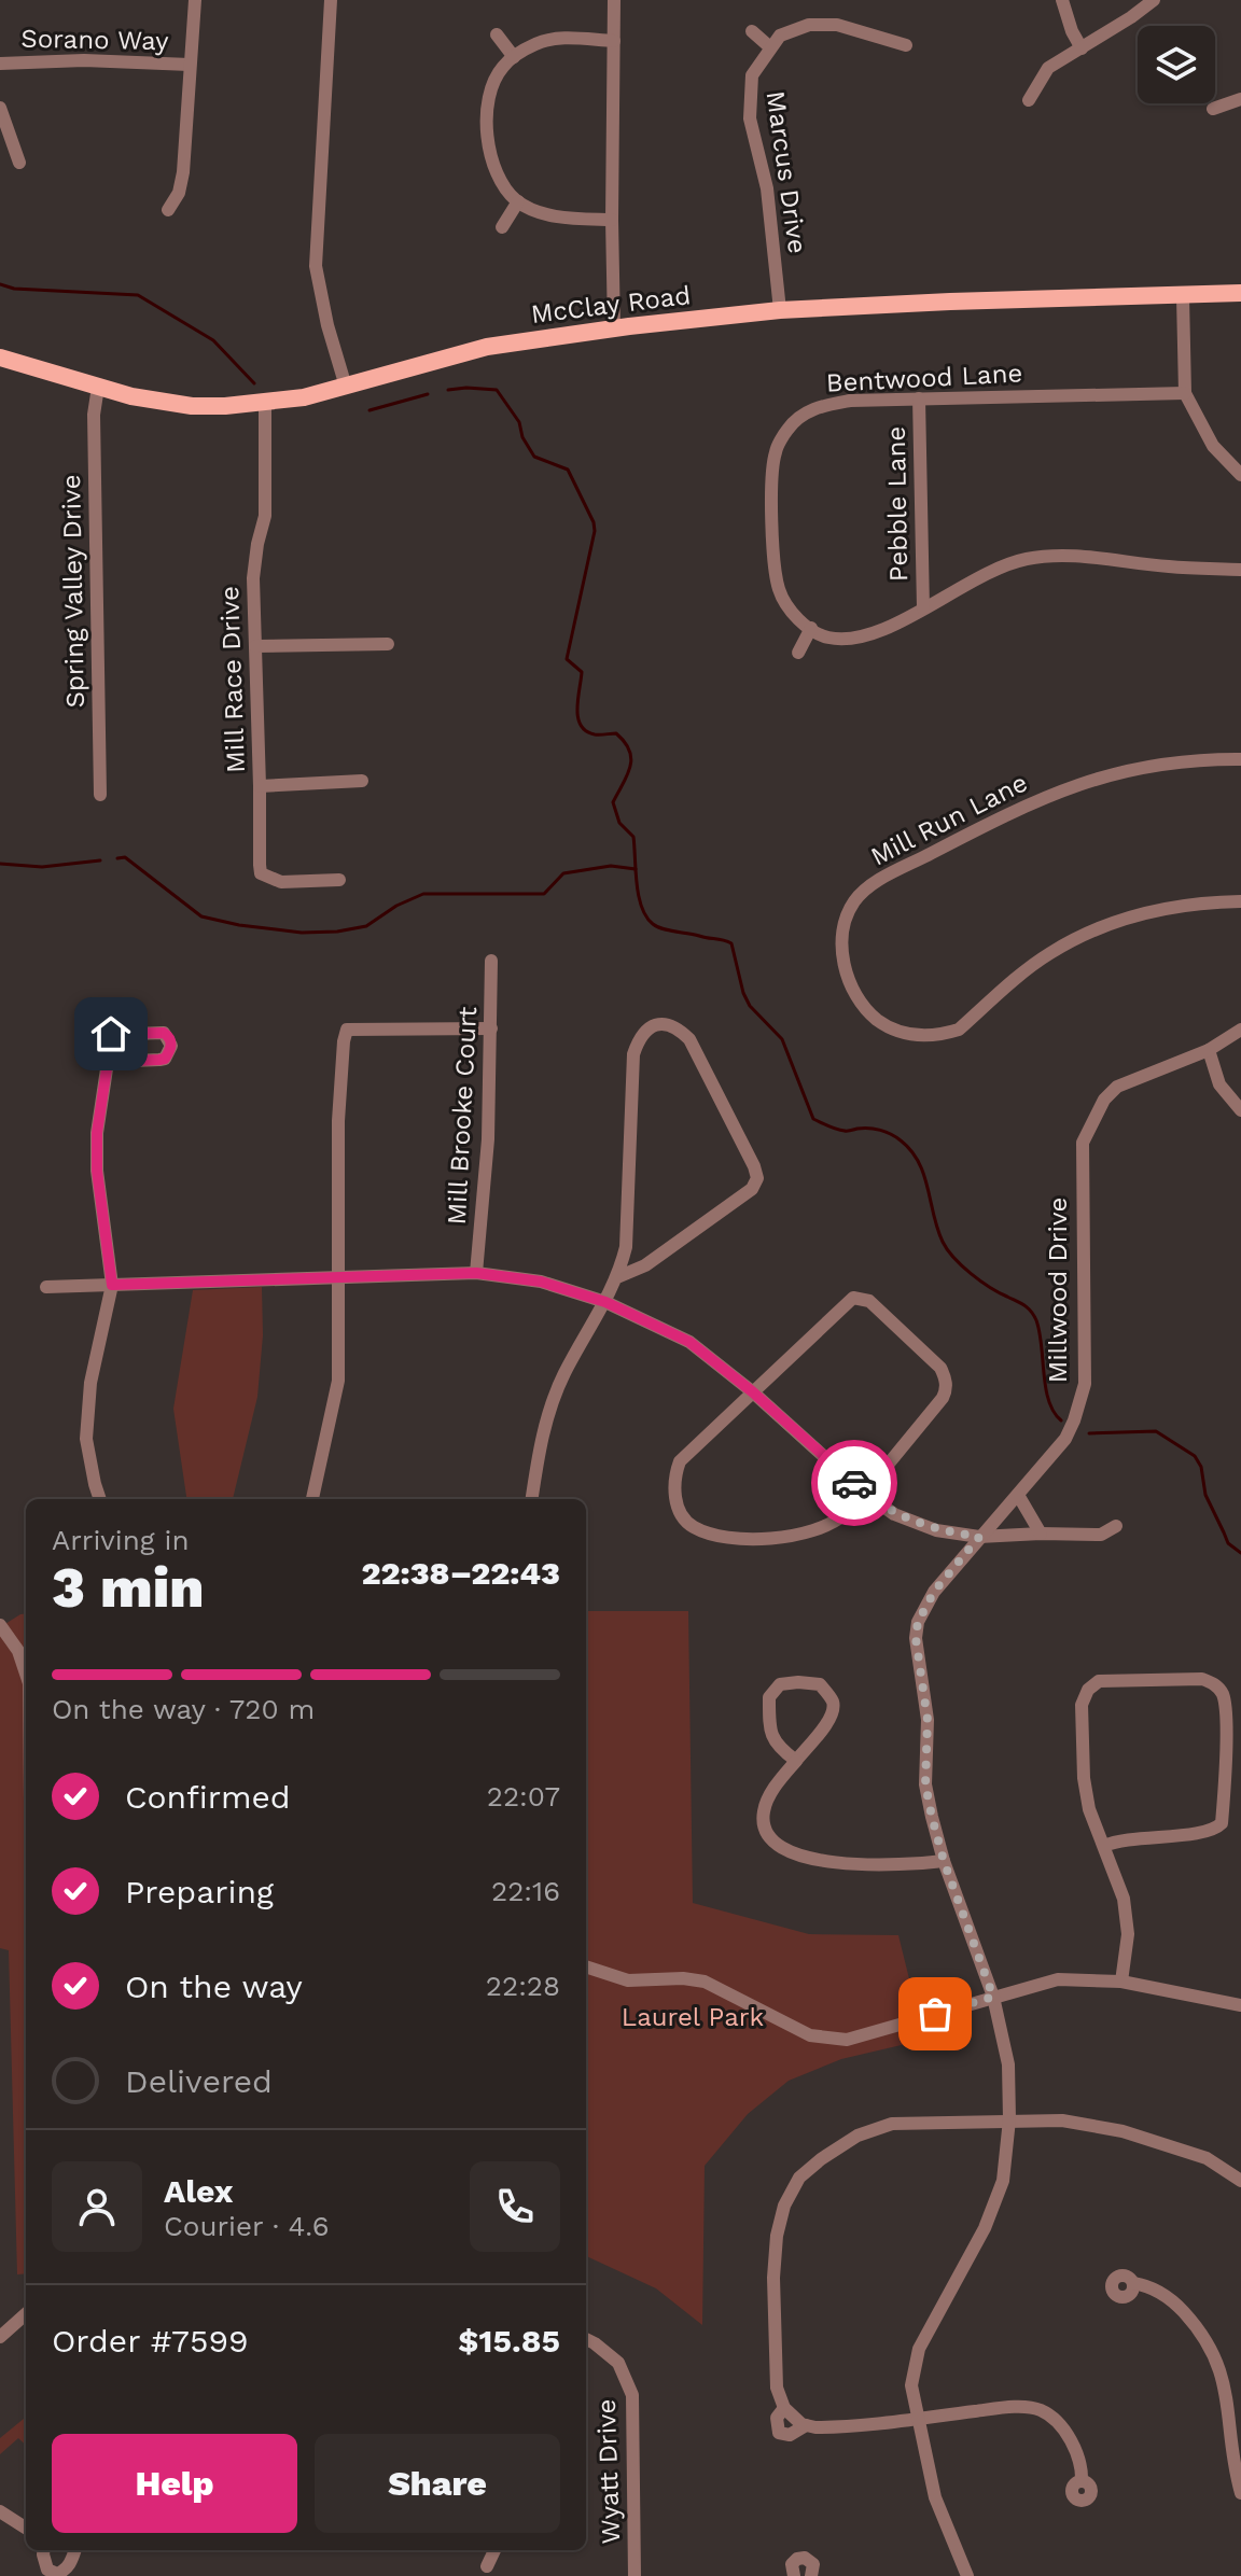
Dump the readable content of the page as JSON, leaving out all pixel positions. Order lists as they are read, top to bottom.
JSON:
{
  "streets": {
    "main road": ["McClay Road"],
    "street": [
      "Sorano Way",
      "Marcus Drive",
      "Bentwood Lane",
      "Pebble Lane",
      "Spring Valley Drive",
      "Mill Race Drive",
      "Mill Run Lane",
      "Mill Brooke Court",
      "Millwood Drive",
      "Wyatt Drive"
    ]
  },
  "crossings": [
    ["Marcus Drive", "McClay Road"],
    ["McClay Road", "Spring Valley Drive"],
    ["McClay Road", "Mill Race Drive"],
    ["Bentwood Lane", "Pebble Lane"]
  ],
  "parks": ["Laurel Park"],
  "page": {
    "heading": ["3 min", "Arriving in", "22:38–22:43"],
    "panel": [
      "Alex",
      "Courier · 4.6",
      "Order #7599",
      "$15.85"
    ],
    "bar": "On the way · 720 m",
    "list": [
      ["Confirmed", "22:07"],
      ["Preparing", "22:16"],
      ["On the way", "22:28"],
      "Delivered"
    ],
    "buttons": ["Help", "Share"]
  }
}
